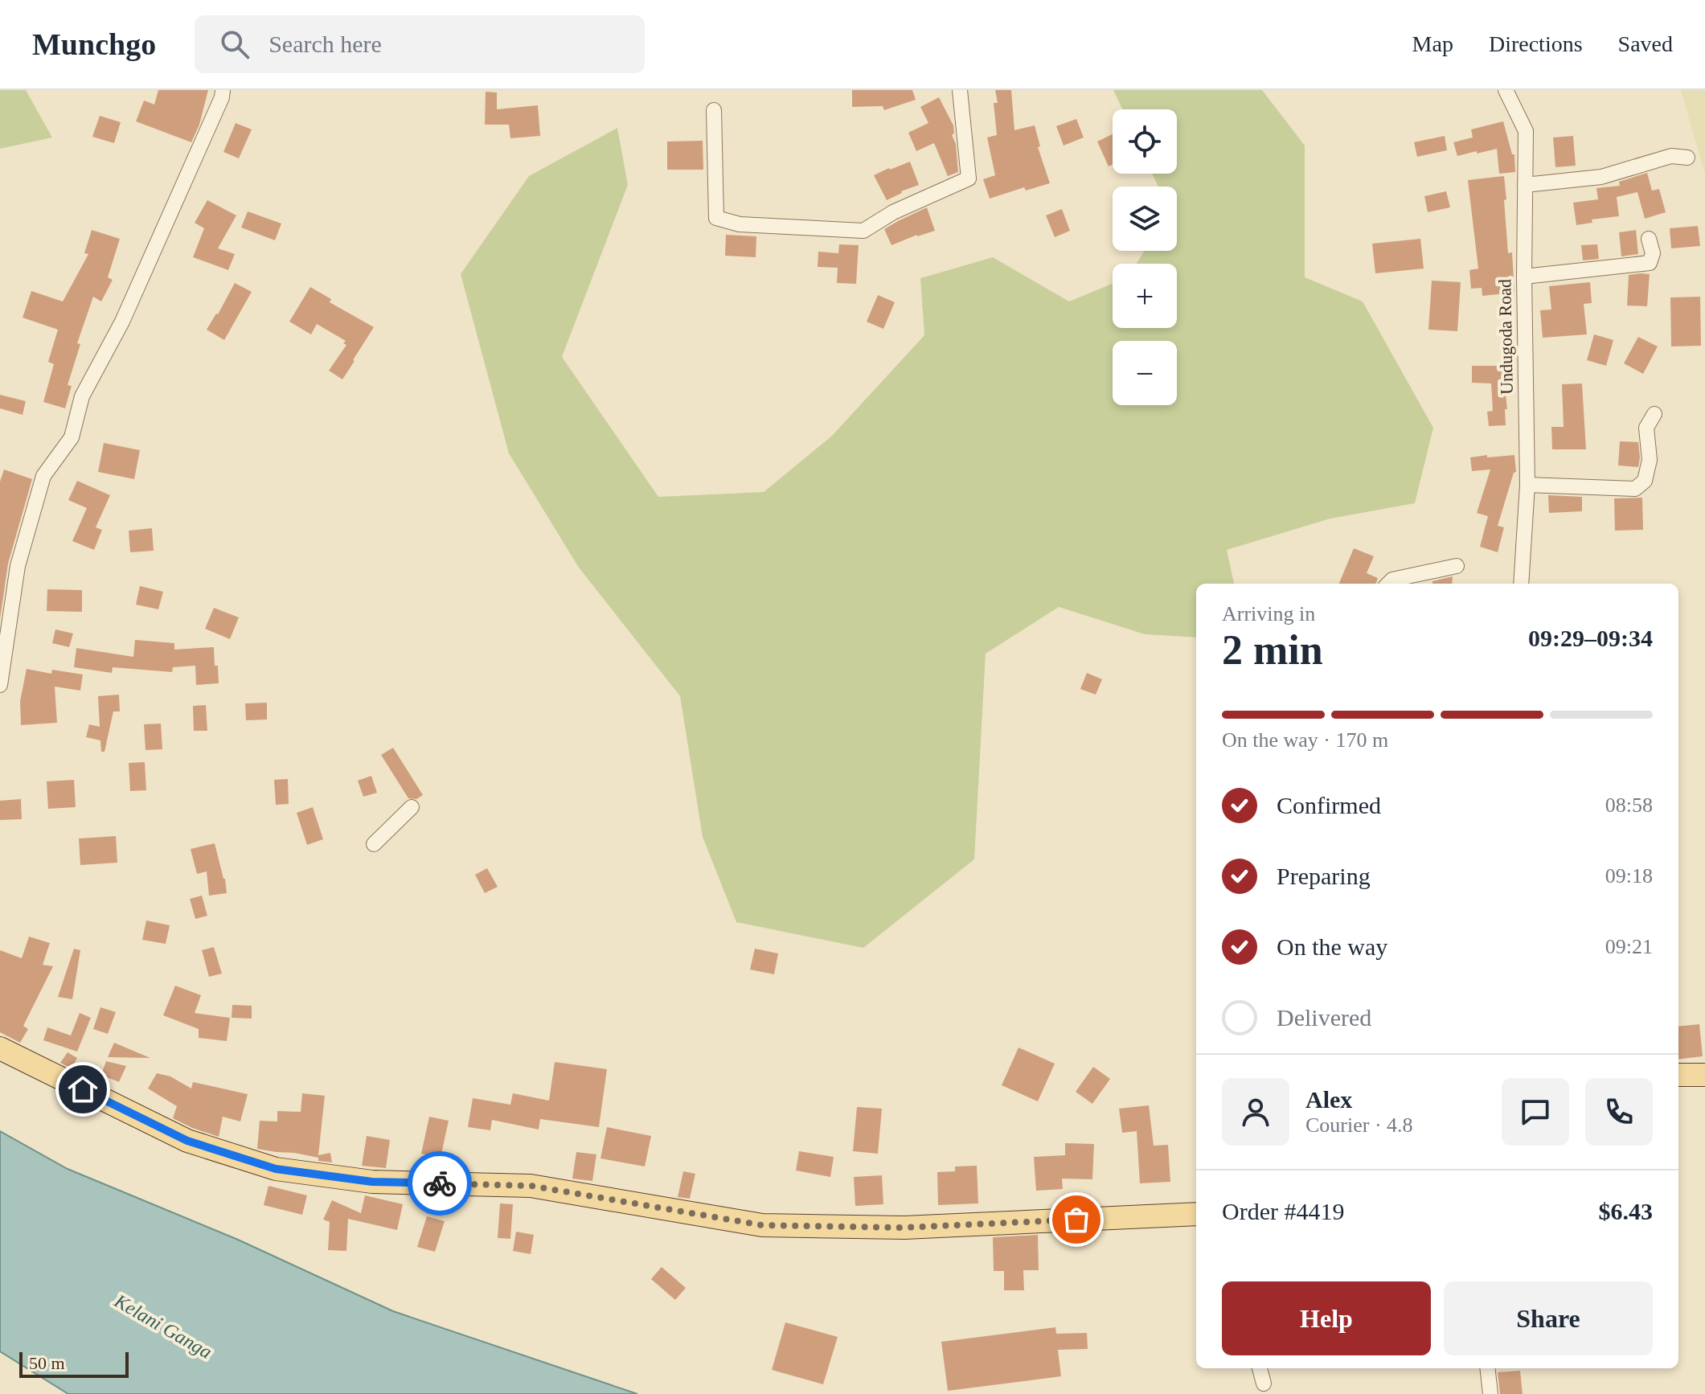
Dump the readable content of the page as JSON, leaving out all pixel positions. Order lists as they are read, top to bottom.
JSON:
{
  "streets": {
    "street": ["Undugoda Road"]
  },
  "water": ["Kelani Ganga"],
  "scale_bar": "50 m",
  "page": {
    "header": "Munchgo",
    "search": "Search here",
    "nav": ["Map", "Directions", "Saved"],
    "map_buttons": ["+", "−"],
    "heading": ["2 min", "Arriving in", "09:29–09:34"],
    "panel": [
      "Alex",
      "Courier · 4.8",
      "Order #4419",
      "$6.43"
    ],
    "bar": "On the way · 170 m",
    "list": [
      ["Confirmed", "08:58"],
      ["Preparing", "09:18"],
      ["On the way", "09:21"],
      "Delivered"
    ],
    "buttons": ["Help", "Share"],
    "scale": "50 m"
  }
}
